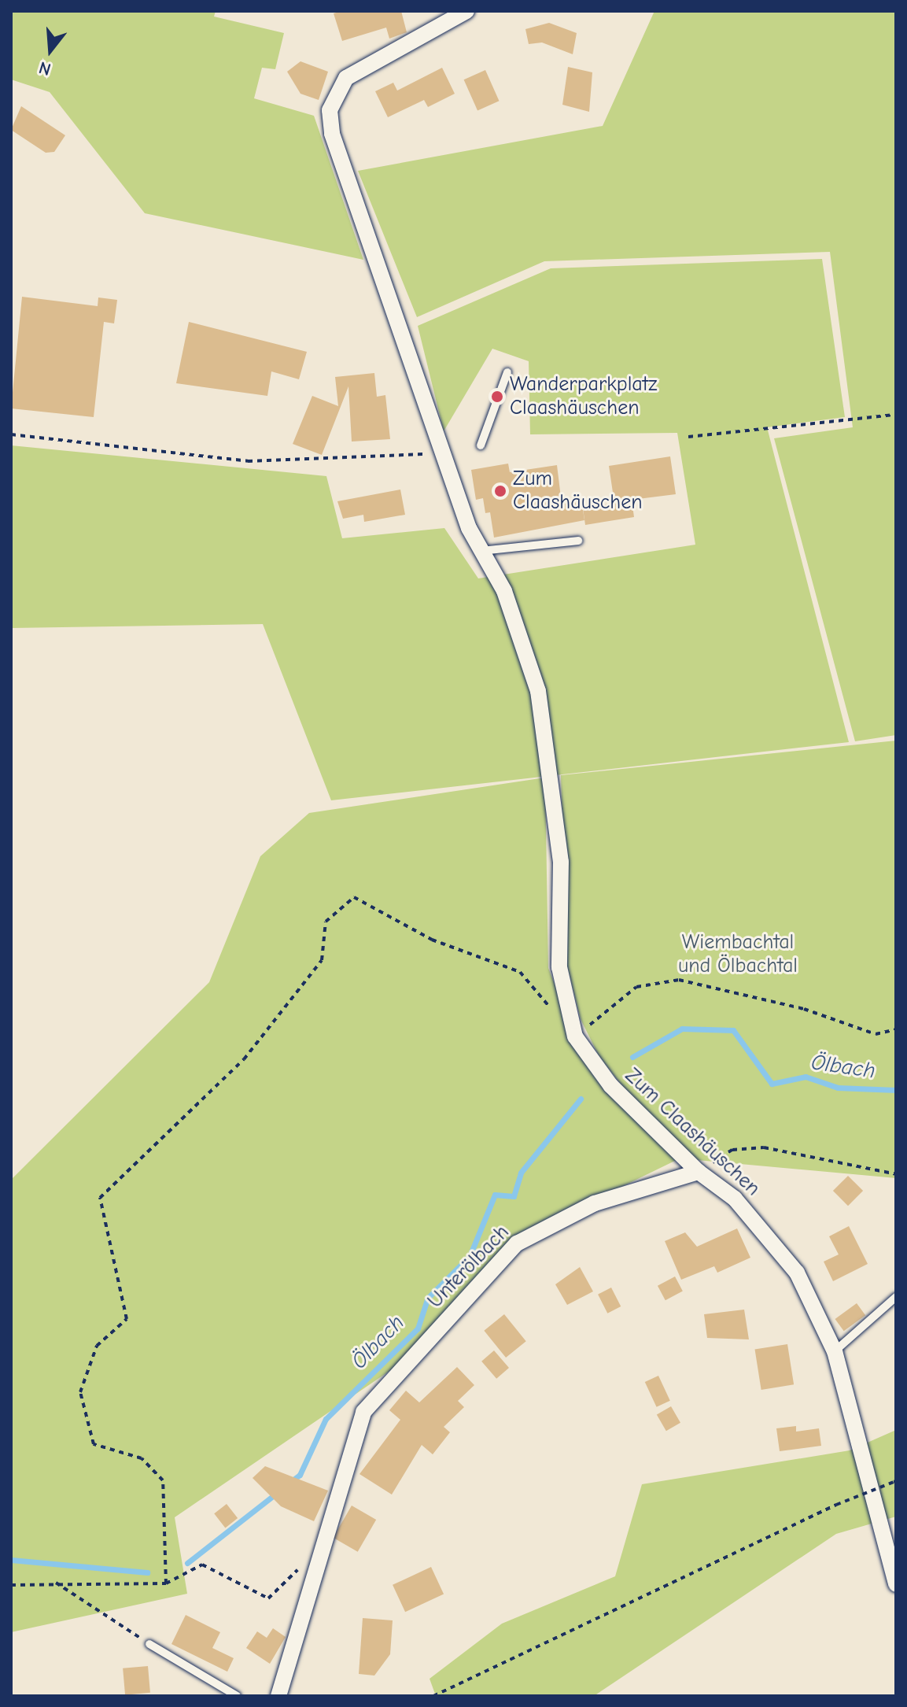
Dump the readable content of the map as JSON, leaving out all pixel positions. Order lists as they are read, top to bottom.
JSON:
{
  "streets": {
    "street": ["Zum Claashäuschen", "Unterölbach"]
  },
  "crossings": [
    ["Zum Claashäuschen", "Unterölbach"]
  ],
  "water": ["Ölbach"],
  "parks": ["Wiembachtal und Ölbachtal"],
  "places": ["Wanderparkplatz Claashäuschen", "Zum Claashäuschen"],
  "north": "bottom"
}
